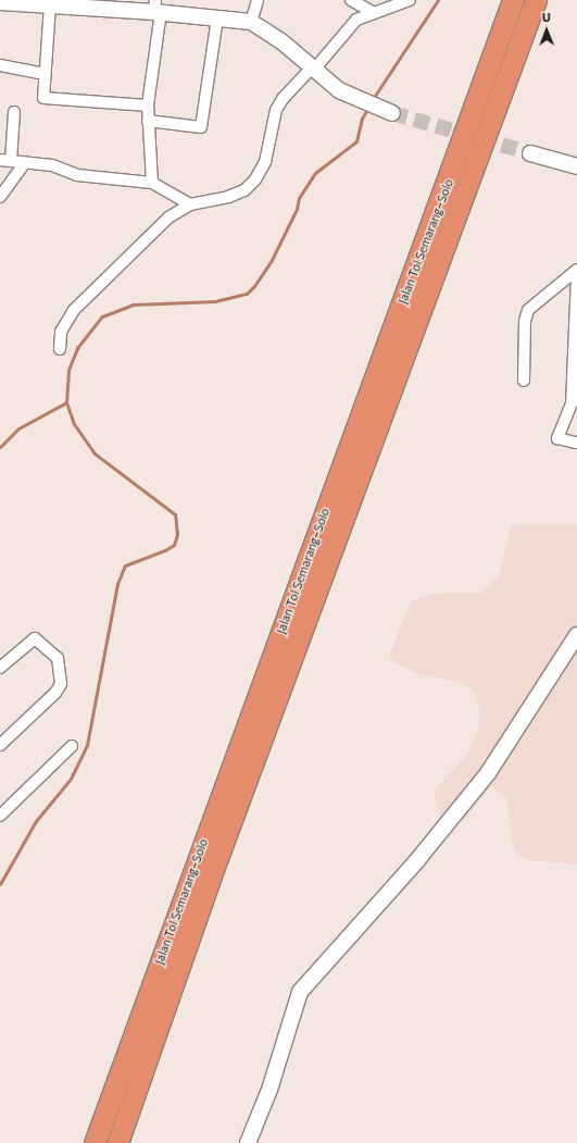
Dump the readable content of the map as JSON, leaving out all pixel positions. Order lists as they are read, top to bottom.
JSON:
{
  "streets": {
    "highway": ["Jalan Tol Semarang–Solo"]
  },
  "north": "top"
}
